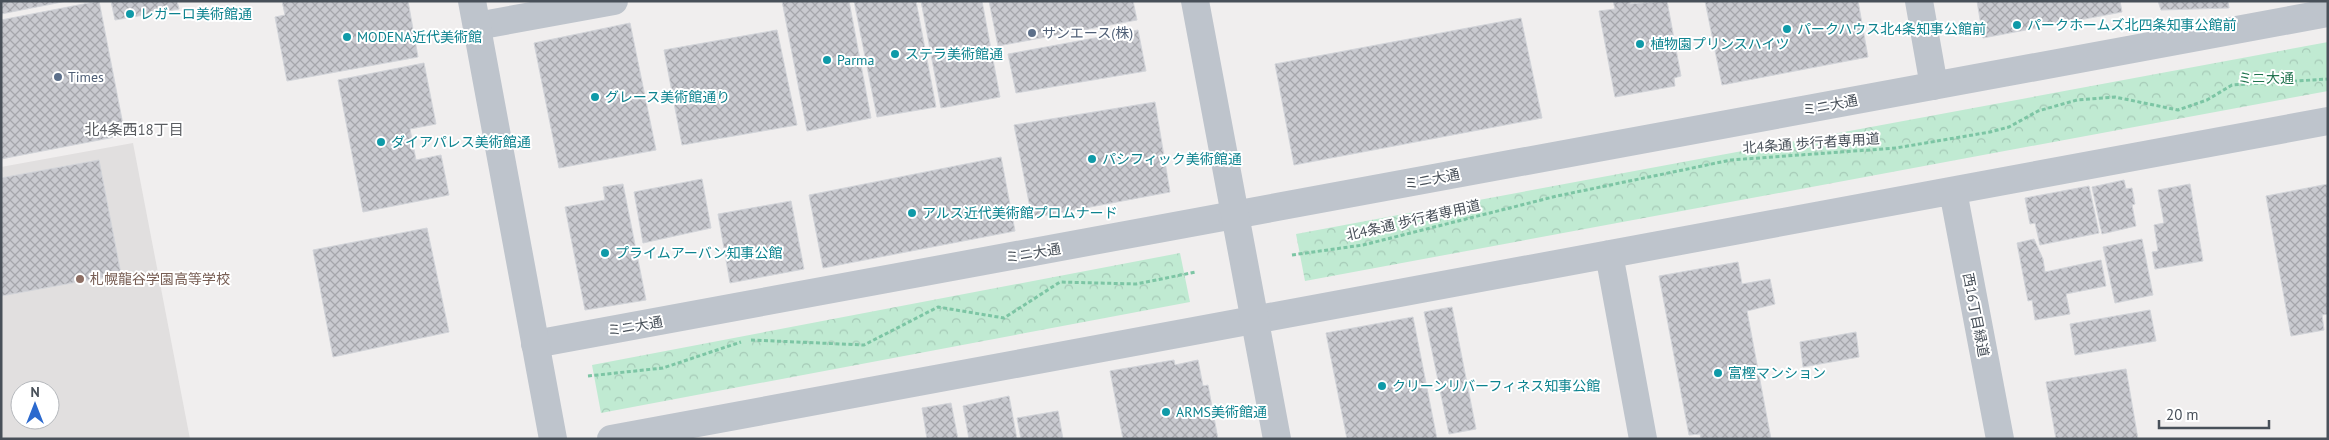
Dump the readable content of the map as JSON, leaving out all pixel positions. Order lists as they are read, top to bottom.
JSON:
{
  "streets": {
    "street": ["ミニ大通", "西16丁目緑道"],
    "path": ["北4条通 歩行者専用道"]
  },
  "districts": ["北4条西18丁目"],
  "parks": ["ミニ大通"],
  "places": [
    "レガーロ美術館通",
    "パークホームズ北四条知事公館前",
    "パークハウス北4条知事公館前",
    "サンエース(株)",
    "MODENA近代美術館",
    "植物園プリンスハイツ",
    "ステラ美術館通",
    "Parma",
    "Times",
    "グレース美術館通り",
    "ダイアパレス美術館通",
    "パシフィック美術館通",
    "アルス近代美術館プロムナード",
    "プライムアーバン知事公館",
    "札幌龍谷学園高等学校",
    "富樫マンション",
    "クリーンリバーフィネス知事公館",
    "ARMS美術館通"
  ],
  "scale_bar": "20 m",
  "north": "top"
}
